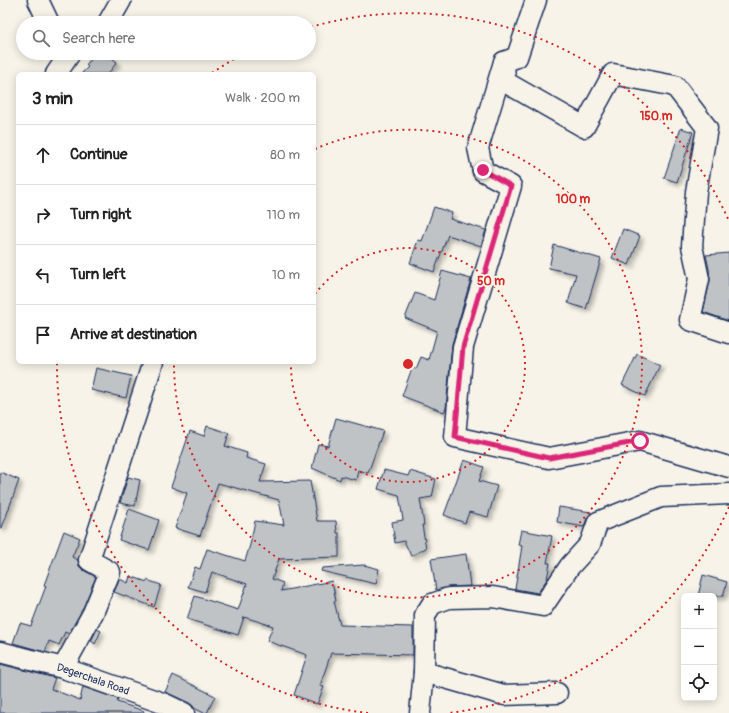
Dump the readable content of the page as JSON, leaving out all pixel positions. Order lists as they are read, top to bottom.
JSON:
{
  "streets": {
    "street": ["Degerchala Road"]
  },
  "page": {
    "search": "Search here",
    "heading": ["3 min", "Walk · 200 m"],
    "list": [
      ["Continue", "80 m"],
      ["Turn right", "110 m"],
      ["Turn left", "10 m"],
      "Arrive at destination"
    ],
    "map_buttons": ["+", "−"]
  },
  "rings": ["150 m", "100 m", "50 m"]
}
